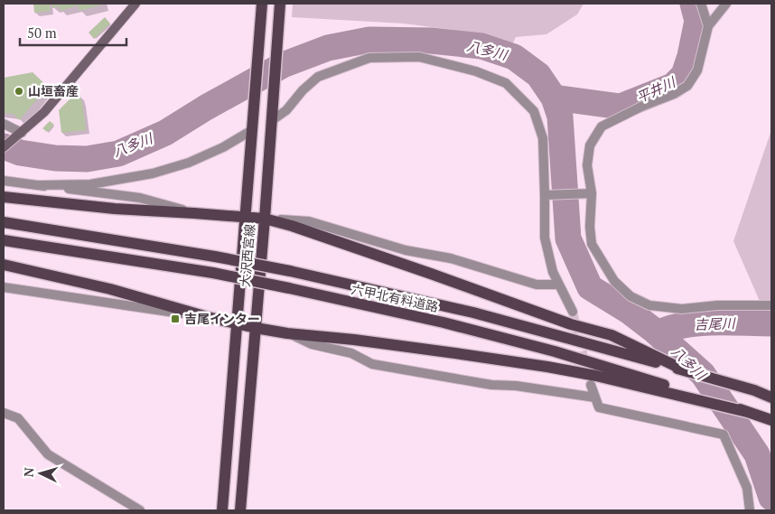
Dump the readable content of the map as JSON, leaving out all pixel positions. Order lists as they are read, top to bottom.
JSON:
{
  "streets": {
    "main road": ["大沢西宮線", "六甲北有料道路"]
  },
  "water": ["八多川", "平井川", "吉尾川"],
  "places": {
    "other": ["山垣畜産"],
    "transit": ["吉尾インター"]
  },
  "scale_bar": "50 m",
  "north": "left"
}
